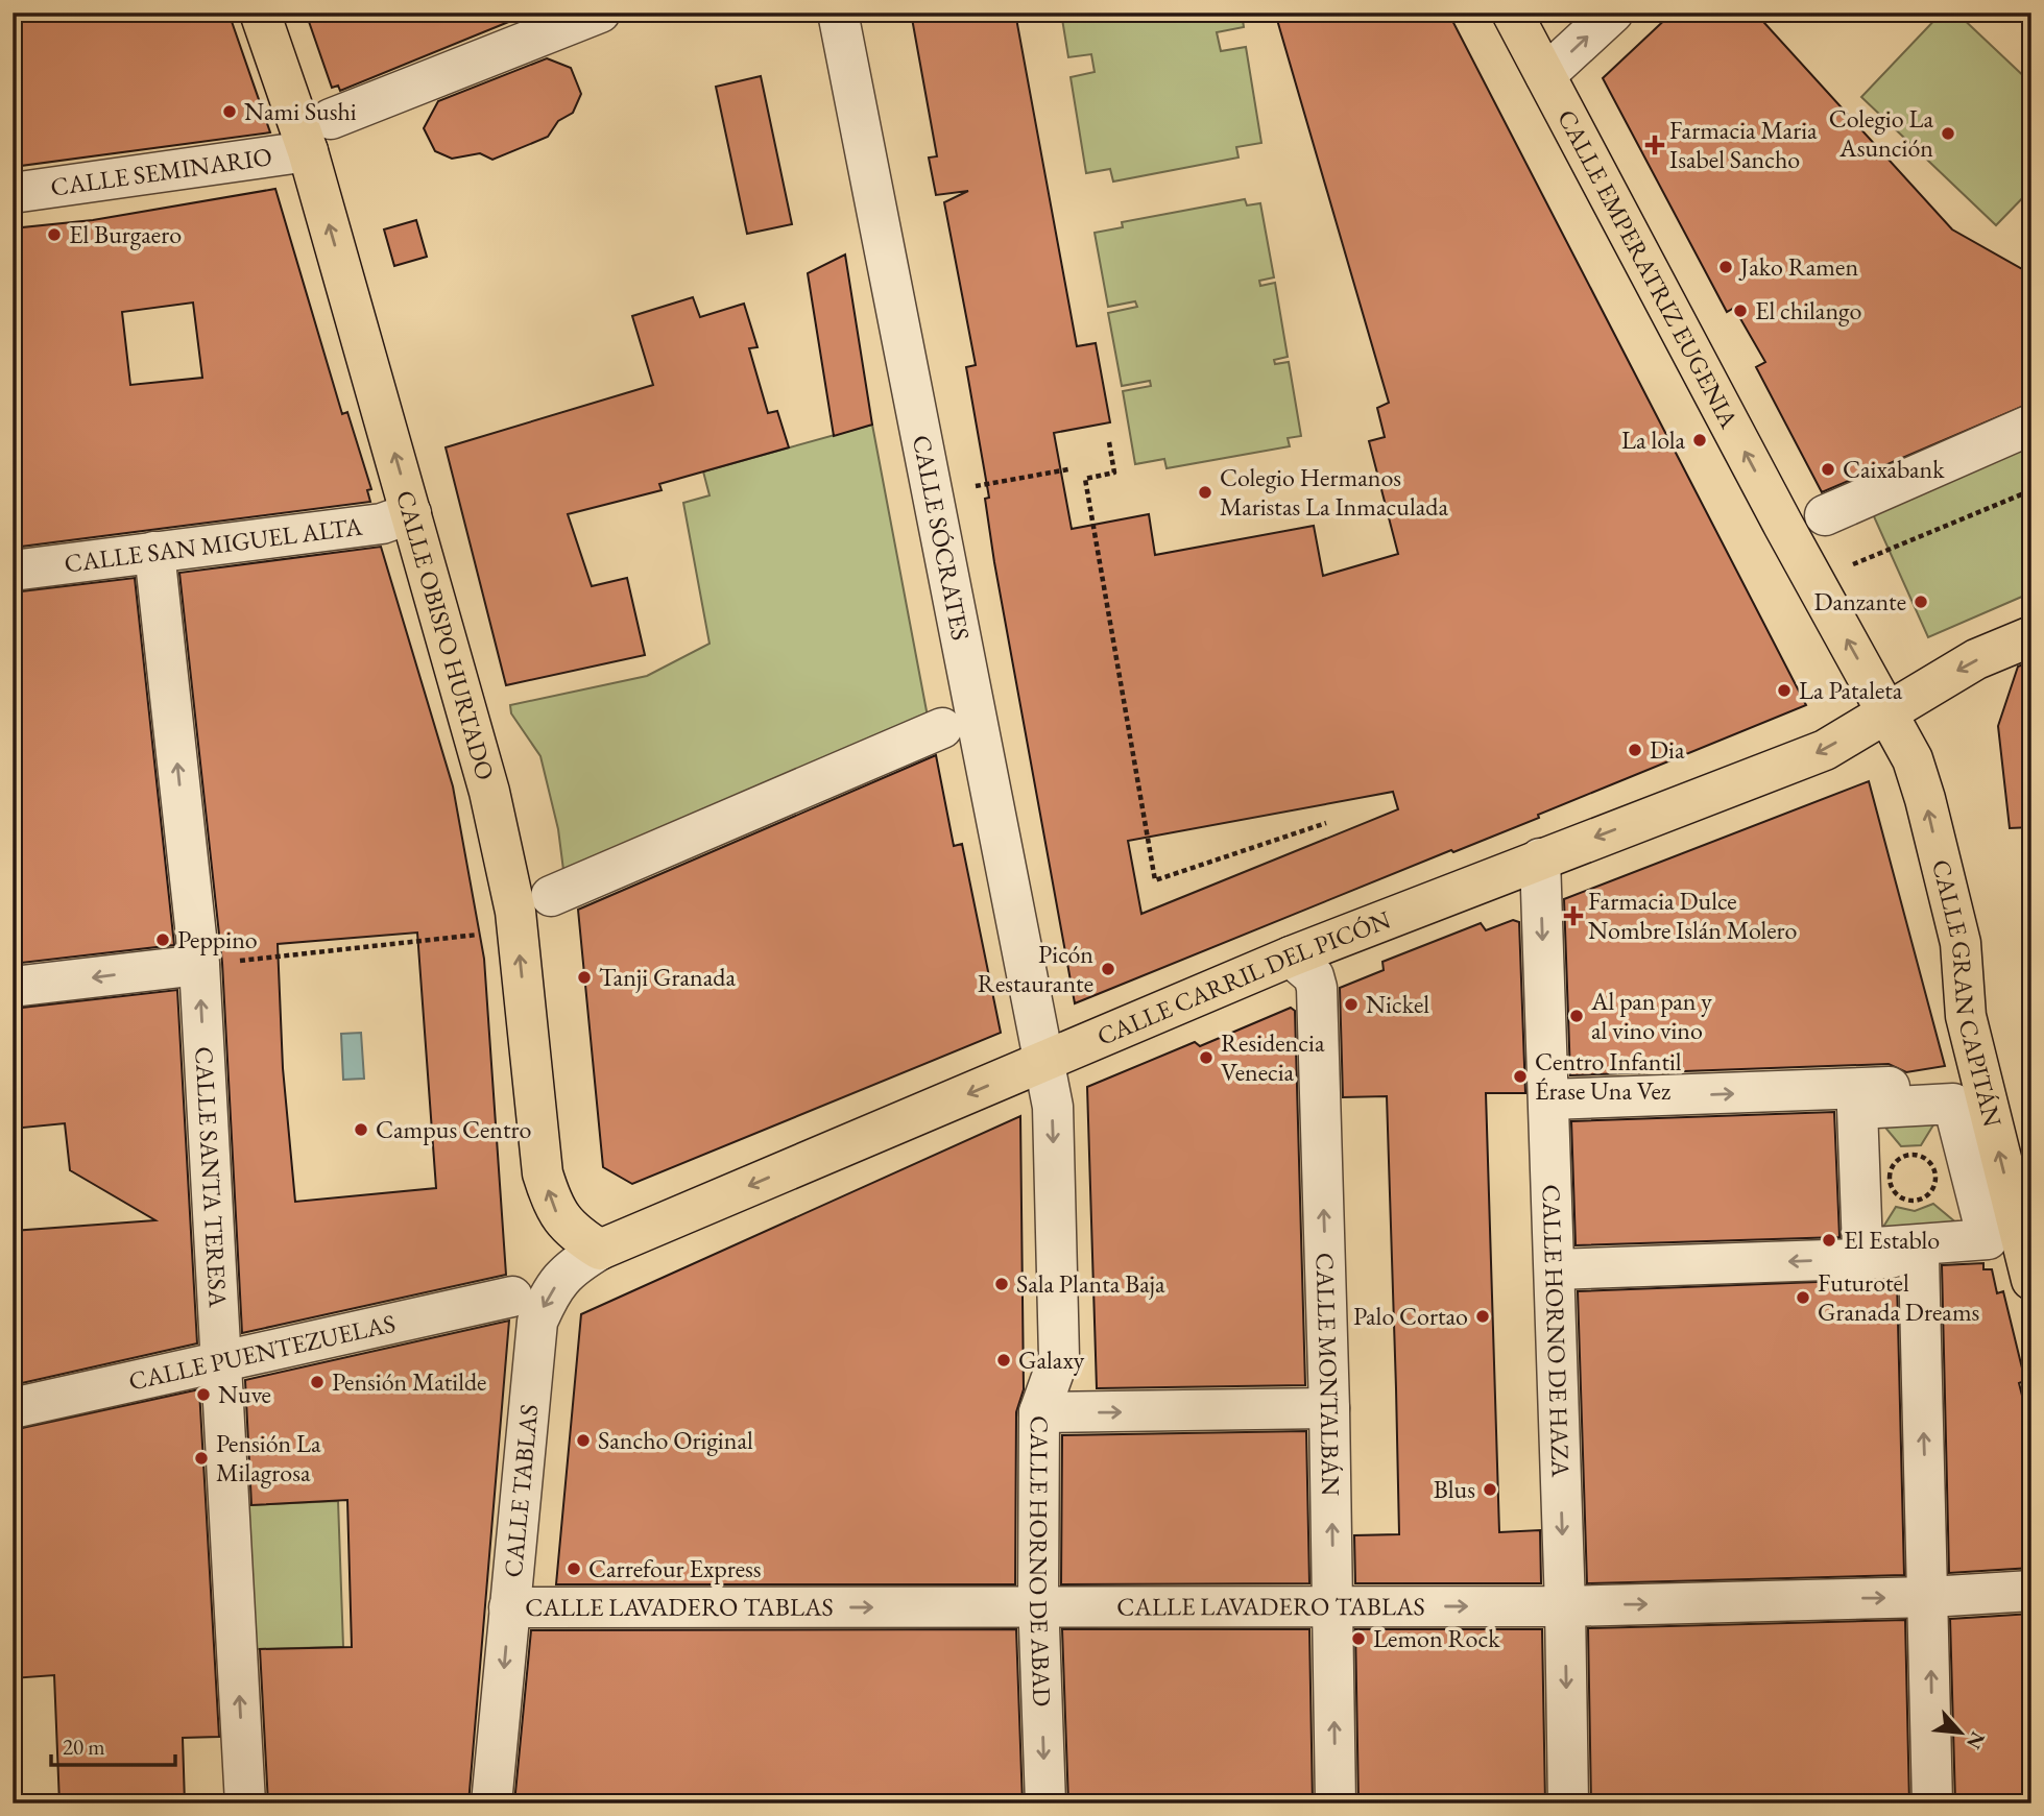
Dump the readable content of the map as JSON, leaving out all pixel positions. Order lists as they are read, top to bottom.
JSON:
{
  "streets": {
    "main road": [
      "CALLE EMPERATRIZ EUGENIA",
      "CALLE OBISPO HURTADO",
      "CALLE CARRIL DEL PICÓN",
      "CALLE GRAN CAPITÁN"
    ],
    "street": [
      "CALLE SEMINARIO",
      "CALLE SÓCRATES",
      "CALLE SAN MIGUEL ALTA",
      "CALLE SANTA TERESA",
      "CALLE HORNO DE HAZA",
      "CALLE PUENTEZUELAS",
      "CALLE MONTALBÁN",
      "CALLE TABLAS",
      "CALLE HORNO DE ABAD",
      "CALLE LAVADERO TABLAS"
    ]
  },
  "crossings": [
    ["CALLE SEMINARIO", "CALLE OBISPO HURTADO"],
    ["CALLE EMPERATRIZ EUGENIA", "CALLE CARRIL DEL PICÓN"],
    ["CALLE EMPERATRIZ EUGENIA", "CALLE GRAN CAPITÁN"],
    ["CALLE SÓCRATES", "CALLE CARRIL DEL PICÓN"],
    ["CALLE SÓCRATES", "CALLE HORNO DE ABAD"],
    ["CALLE SAN MIGUEL ALTA", "CALLE OBISPO HURTADO"],
    ["CALLE SAN MIGUEL ALTA", "CALLE SANTA TERESA"],
    ["CALLE OBISPO HURTADO", "CALLE CARRIL DEL PICÓN"],
    ["CALLE OBISPO HURTADO", "CALLE TABLAS"],
    ["CALLE CARRIL DEL PICÓN", "CALLE GRAN CAPITÁN"],
    ["CALLE CARRIL DEL PICÓN", "CALLE HORNO DE HAZA"],
    ["CALLE CARRIL DEL PICÓN", "CALLE MONTALBÁN"],
    ["CALLE CARRIL DEL PICÓN", "CALLE TABLAS"],
    ["CALLE CARRIL DEL PICÓN", "CALLE HORNO DE ABAD"],
    ["CALLE SANTA TERESA", "CALLE PUENTEZUELAS"],
    ["CALLE HORNO DE HAZA", "CALLE LAVADERO TABLAS"],
    ["CALLE MONTALBÁN", "CALLE LAVADERO TABLAS"],
    ["CALLE TABLAS", "CALLE LAVADERO TABLAS"],
    ["CALLE HORNO DE ABAD", "CALLE LAVADERO TABLAS"]
  ],
  "one_way": [
    "CALLE EMPERATRIZ EUGENIA",
    "CALLE OBISPO HURTADO",
    "CALLE CARRIL DEL PICÓN",
    "CALLE GRAN CAPITÁN",
    "CALLE SANTA TERESA",
    "CALLE HORNO DE HAZA",
    "CALLE MONTALBÁN",
    "CALLE TABLAS",
    "CALLE HORNO DE ABAD"
  ],
  "places": {
    "other": [
      "Nami Sushi",
      "Colegio La Asunción",
      "El Burgaero",
      "Jako Ramen",
      "El chilango",
      "La lola",
      "Caixabank",
      "Colegio Hermanos Maristas La Inmaculada",
      "Danzante",
      "La Pataleta",
      "Dia",
      "Peppino",
      "Picón Restaurante",
      "Tanji Granada",
      "Nickel",
      "Al pan pan y al vino vino",
      "Residencia Venecia",
      "Centro Infantil Érase Una Vez",
      "Campus Centro",
      "El Establo",
      "Sala Planta Baja",
      "Futurotel Granada Dreams",
      "Palo Cortao",
      "Galaxy",
      "Pensión Matilde",
      "Nuve",
      "Sancho Original",
      "Pensión La Milagrosa",
      "Blus",
      "Carrefour Express",
      "Lemon Rock"
    ],
    "health": ["Farmacia Maria Isabel Sancho", "Farmacia Dulce Nombre Islán Molero"]
  },
  "scale_bar": "20 m",
  "north": "bottom right"
}
